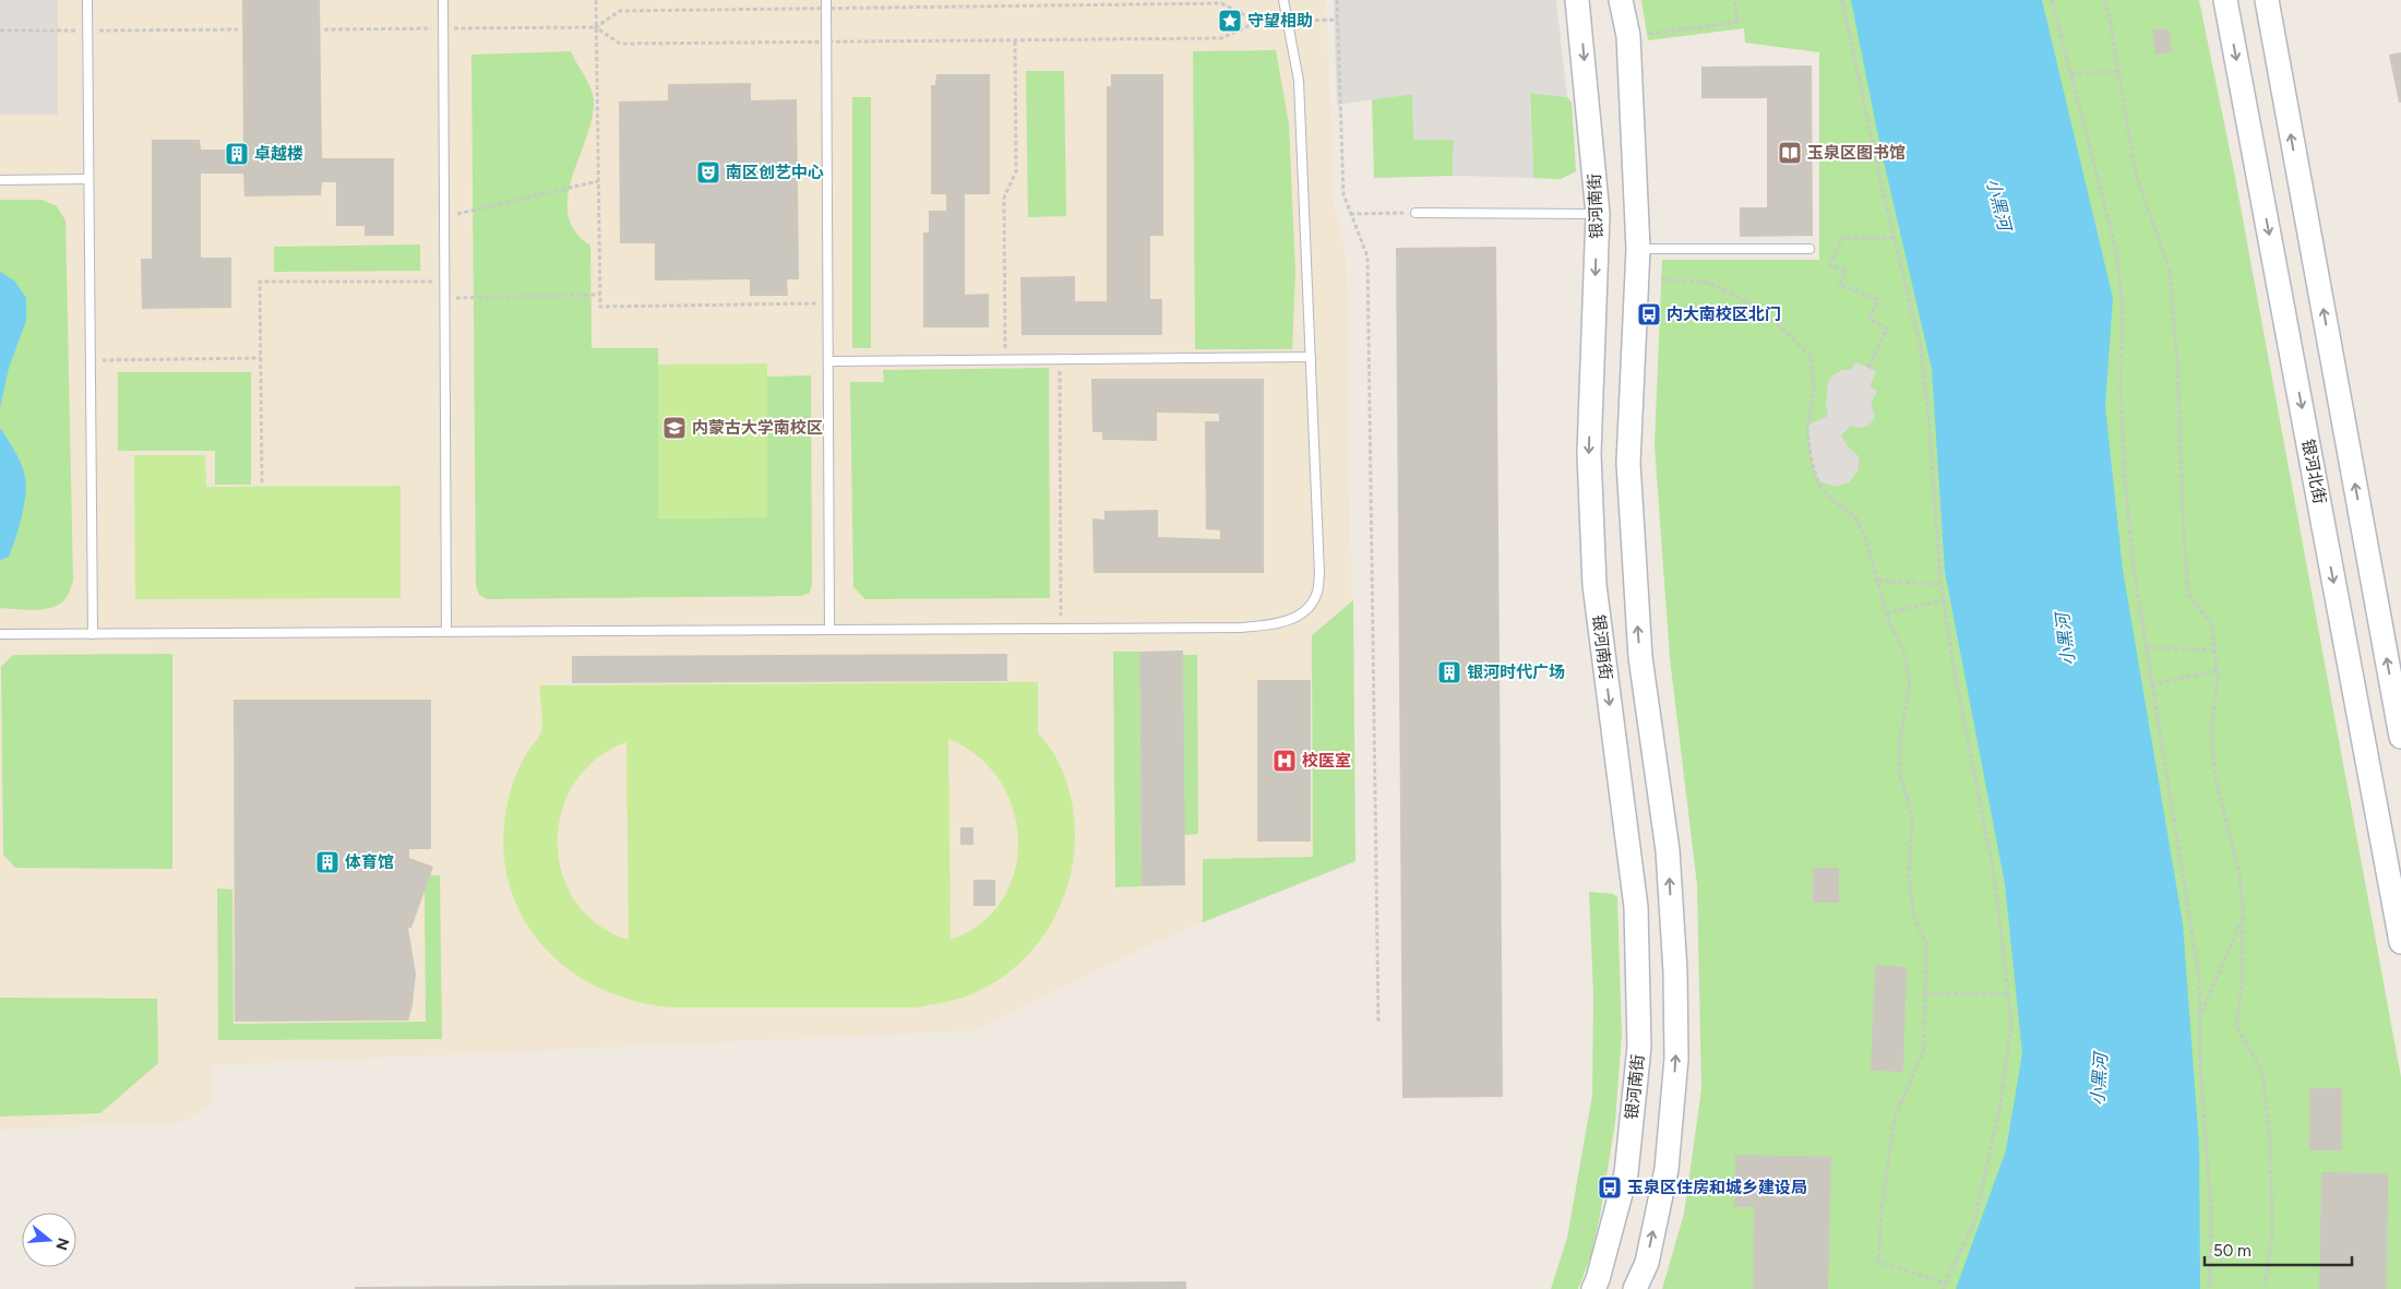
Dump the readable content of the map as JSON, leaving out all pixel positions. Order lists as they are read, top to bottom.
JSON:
{
  "streets": {
    "main road": ["银河南街", "银河北街"]
  },
  "water": ["小黑河"],
  "places": {
    "place": ["守望相助"],
    "library": ["玉泉区图书馆"],
    "building": ["卓越楼", "银河时代广场", "体育馆"],
    "theatre": ["南区创艺中心"],
    "bus stop": ["内大南校区北门", "玉泉区住房和城乡建设局"],
    "school or university": ["内蒙古大学南校区"],
    "hospital": ["校医室"]
  },
  "scale_bar": "50 m",
  "north": "right"
}
